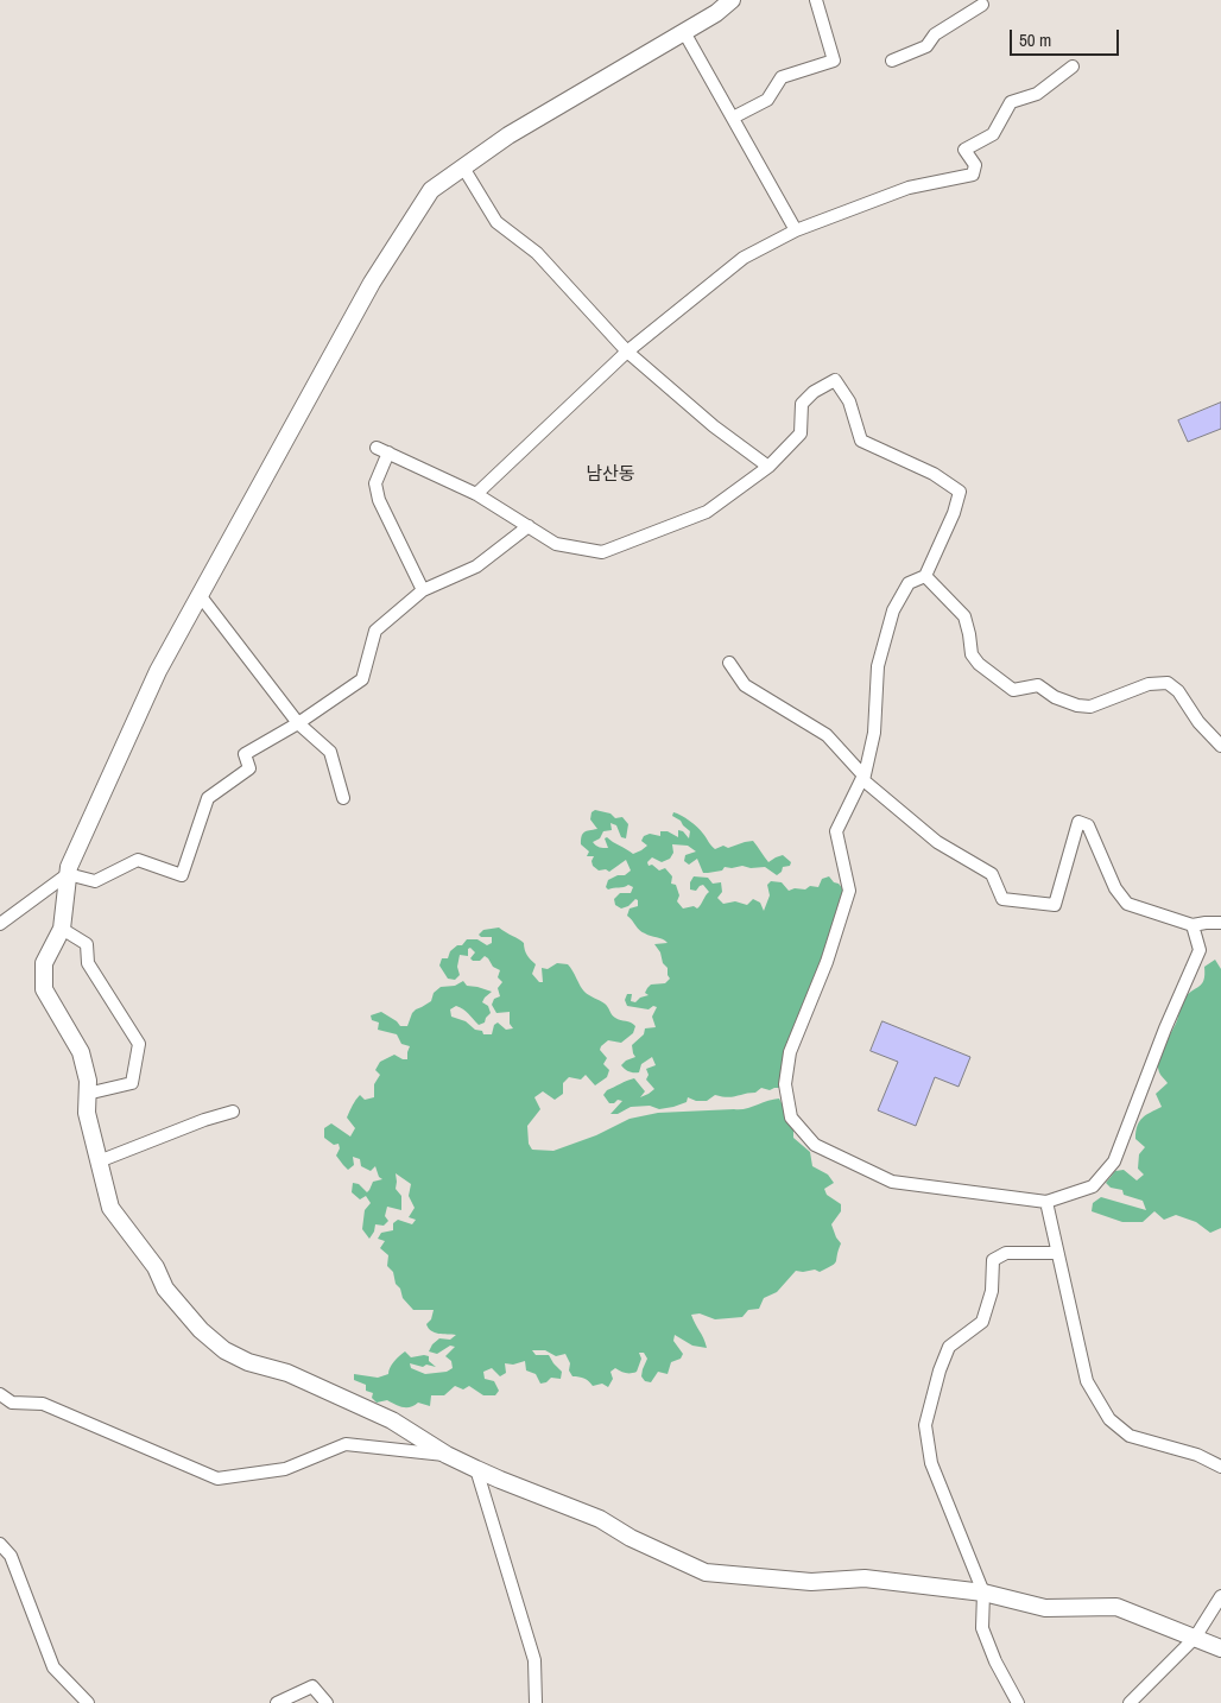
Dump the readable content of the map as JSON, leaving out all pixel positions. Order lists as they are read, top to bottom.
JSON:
{
  "districts": ["남산동"],
  "scale_bar": "50 m"
}
